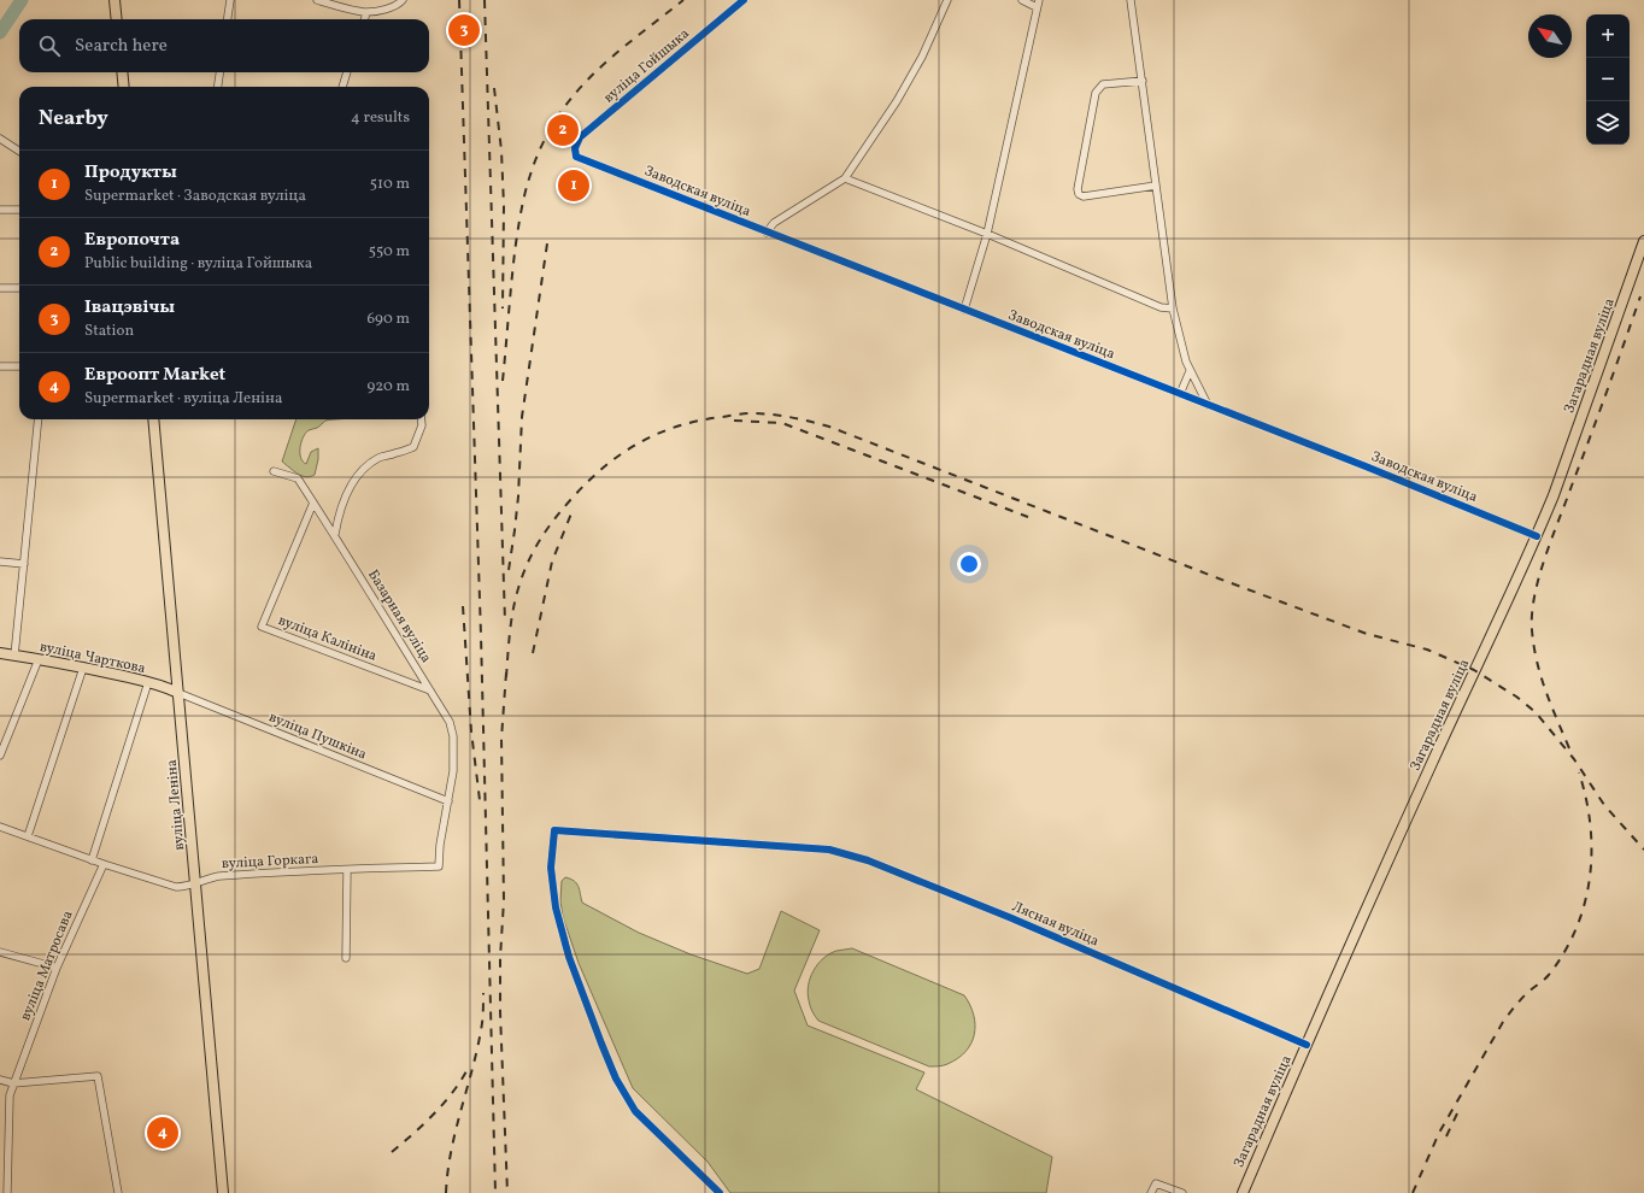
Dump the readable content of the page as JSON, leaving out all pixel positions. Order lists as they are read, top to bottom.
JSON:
{
  "streets": {
    "main road": ["Загарадная вуліца", "вуліца Чарткова", "вуліца Леніна"],
    "street": [
      "вуліца Гойшыка",
      "Заводская вуліца",
      "Базарная вуліца",
      "вуліца Калініна",
      "вуліца Пушкіна",
      "вуліца Горкага",
      "Лясная вуліца",
      "вуліца Матросава"
    ]
  },
  "crossings": [
    ["вуліца Гойшыка", "Заводская вуліца"],
    ["Заводская вуліца", "Загарадная вуліца"],
    ["Загарадная вуліца", "Лясная вуліца"],
    ["Базарная вуліца", "вуліца Калініна"],
    ["Базарная вуліца", "вуліца Пушкіна"],
    ["Базарная вуліца", "вуліца Горкага"],
    ["вуліца Чарткова", "вуліца Пушкіна"],
    ["вуліца Чарткова", "вуліца Леніна"],
    ["вуліца Пушкіна", "вуліца Леніна"],
    ["вуліца Пушкіна", "вуліца Горкага"],
    ["вуліца Леніна", "вуліца Горкага"],
    ["вуліца Горкага", "вуліца Матросава"]
  ],
  "north": "top left",
  "page": {
    "pins": [
      "3",
      "2",
      "1",
      "4"
    ],
    "map_buttons": ["+", "−"],
    "search": "Search here",
    "heading": ["Nearby", "4 results"],
    "list": [
      {
        "mark": "1",
        "name": "Продукты",
        "note": "Supermarket · Заводская вуліца",
        "value": "510 m"
      },
      {
        "mark": "2",
        "name": "Европочта",
        "note": "Public building · вуліца Гойшыка",
        "value": "550 m"
      },
      {
        "mark": "3",
        "name": "Івацэвічы",
        "note": "Station",
        "value": "690 m"
      },
      {
        "mark": "4",
        "name": "Евроопт Market",
        "note": "Supermarket · вуліца Леніна",
        "value": "920 m"
      }
    ]
  }
}
